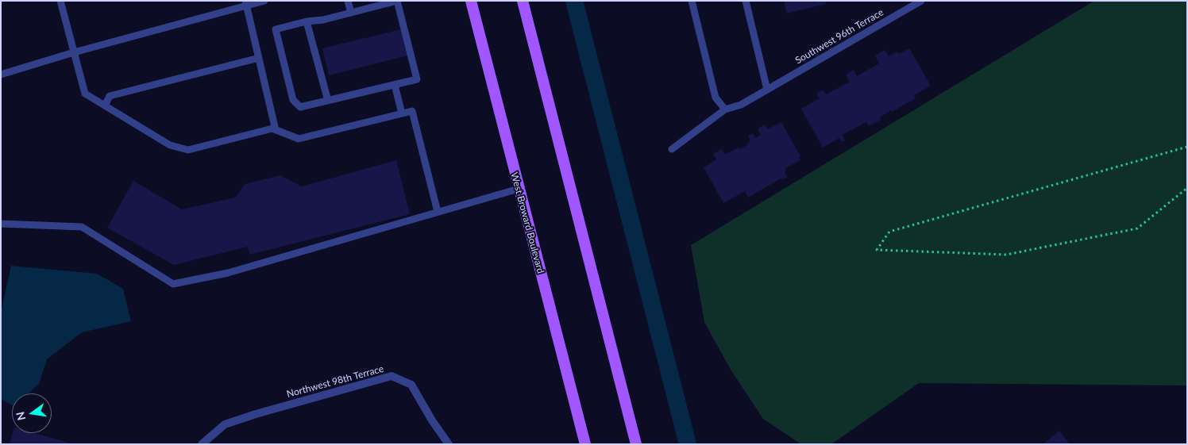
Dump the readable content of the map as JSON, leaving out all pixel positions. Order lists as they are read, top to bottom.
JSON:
{
  "streets": {
    "main road": ["West Broward Boulevard"],
    "street": ["Northwest 98th Terrace"],
    "lane": ["Southwest 96th Terrace"]
  },
  "north": "left"
}
